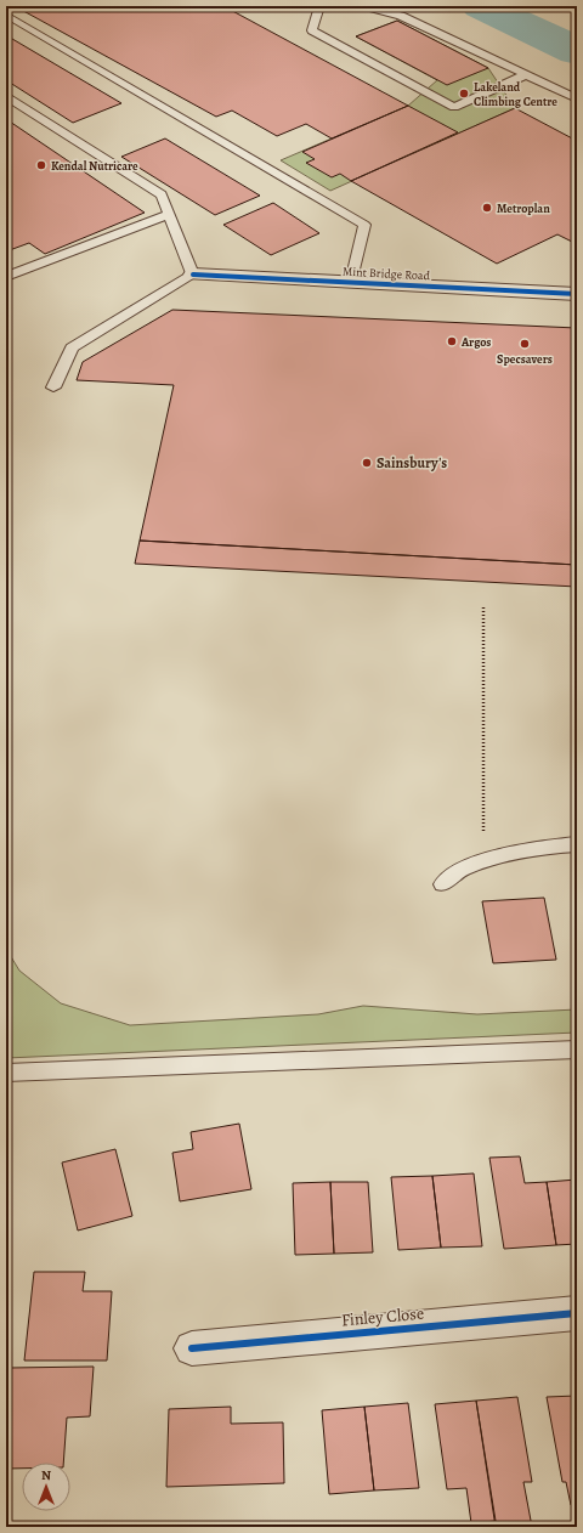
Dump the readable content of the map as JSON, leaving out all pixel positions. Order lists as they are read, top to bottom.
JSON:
{
  "streets": {
    "street": ["Mint Bridge Road", "Finley Close"]
  },
  "places": [
    "Lakeland Climbing Centre",
    "Kendal Nutricare",
    "Metroplan",
    "Argos",
    "Specsavers",
    "Sainsbury's"
  ],
  "north": "top"
}
